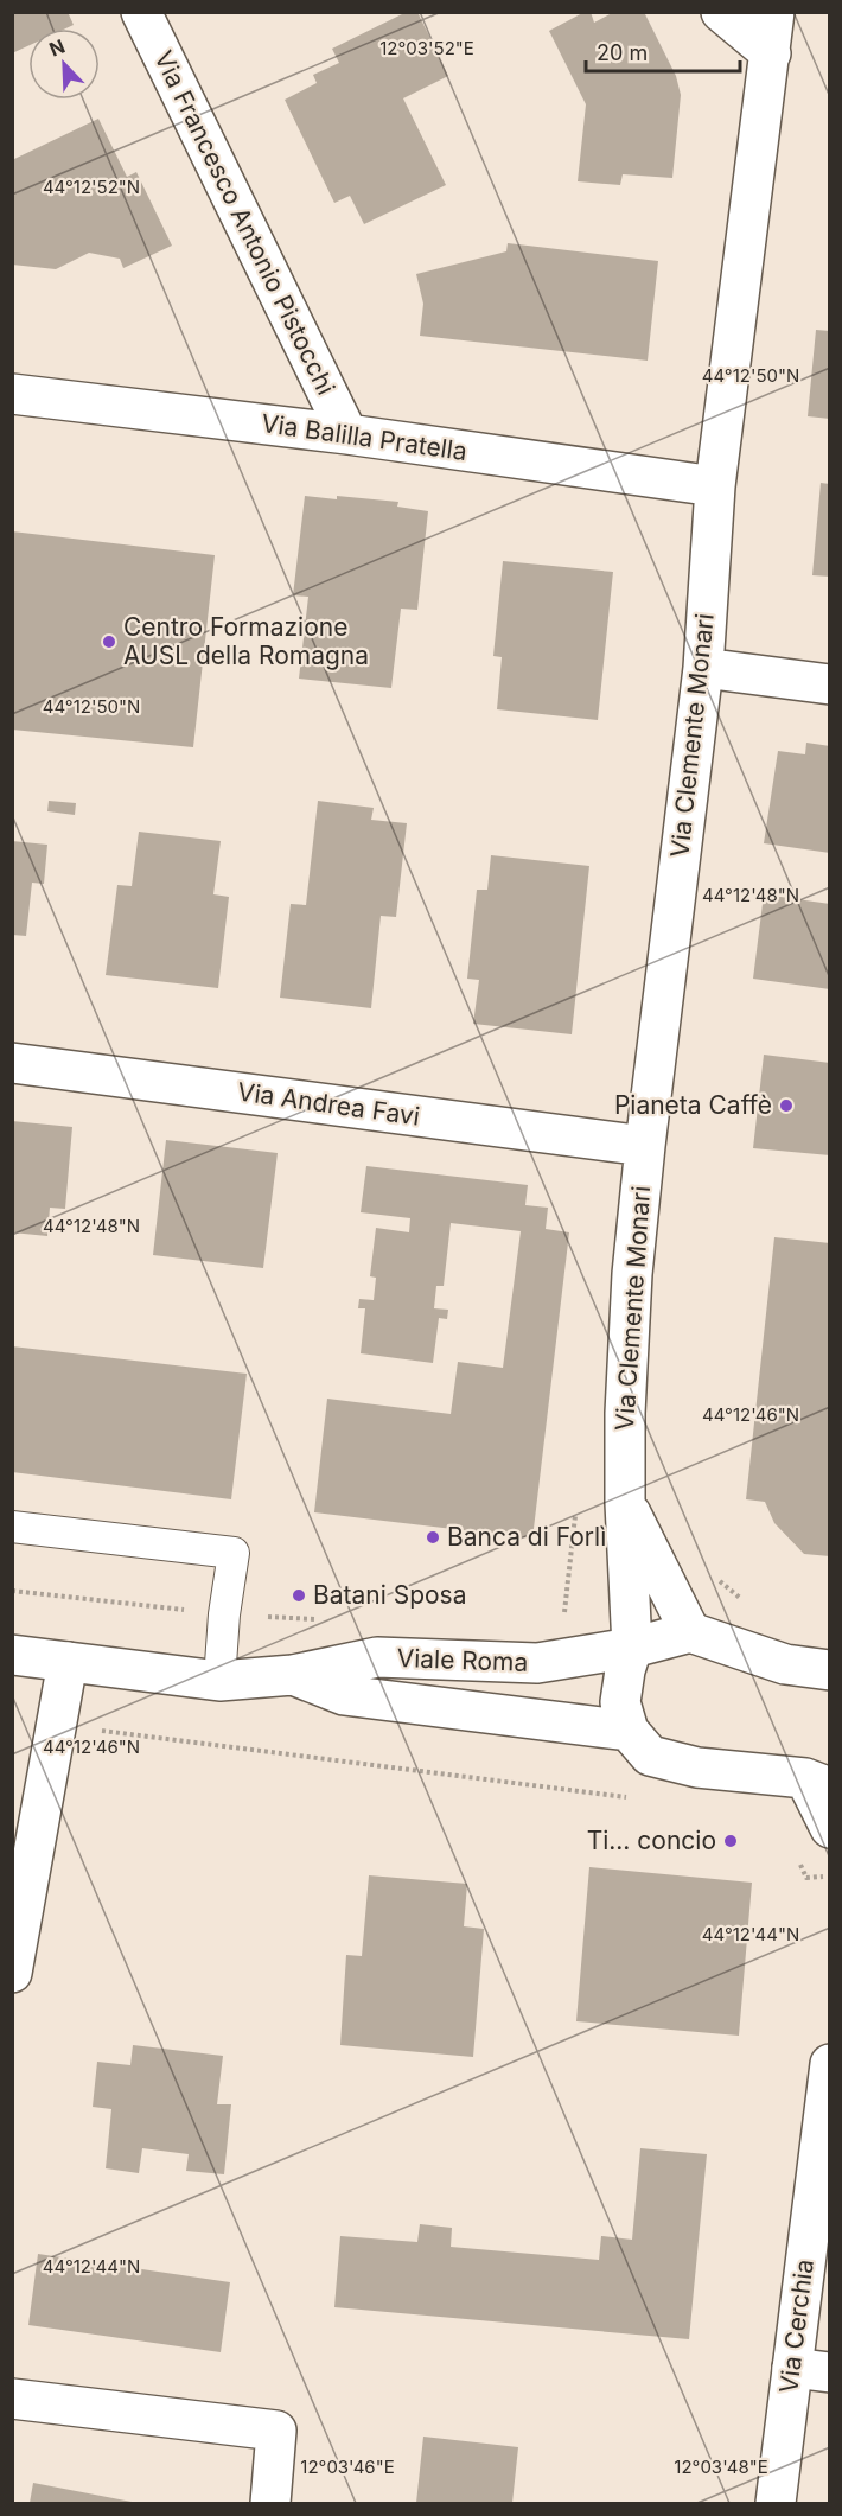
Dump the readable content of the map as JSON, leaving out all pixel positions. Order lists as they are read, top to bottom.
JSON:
{
  "streets": {
    "street": [
      "Via Francesco Antonio Pistocchi",
      "Via Balilla Pratella",
      "Via Clemente Monari",
      "Via Andrea Favi",
      "Viale Roma",
      "Via Cerchia"
    ]
  },
  "crossings": [
    ["Via Francesco Antonio Pistocchi", "Via Balilla Pratella"],
    ["Via Balilla Pratella", "Via Clemente Monari"],
    ["Via Clemente Monari", "Via Andrea Favi"],
    ["Via Clemente Monari", "Viale Roma"]
  ],
  "places": [
    "Centro Formazione AUSL della Romagna",
    "Pianeta Caffè",
    "Banca di Forlì",
    "Batani Sposa",
    "Ti... concio"
  ],
  "scale_bar": "20 m",
  "north": "top left",
  "coordinates": [
    "12°03'52\"E",
    "44°12'52\"N",
    "44°12'50\"N",
    "44°12'48\"N",
    "44°12'46\"N",
    "44°12'44\"N",
    "12°03'46\"E",
    "12°03'48\"E"
  ]
}
